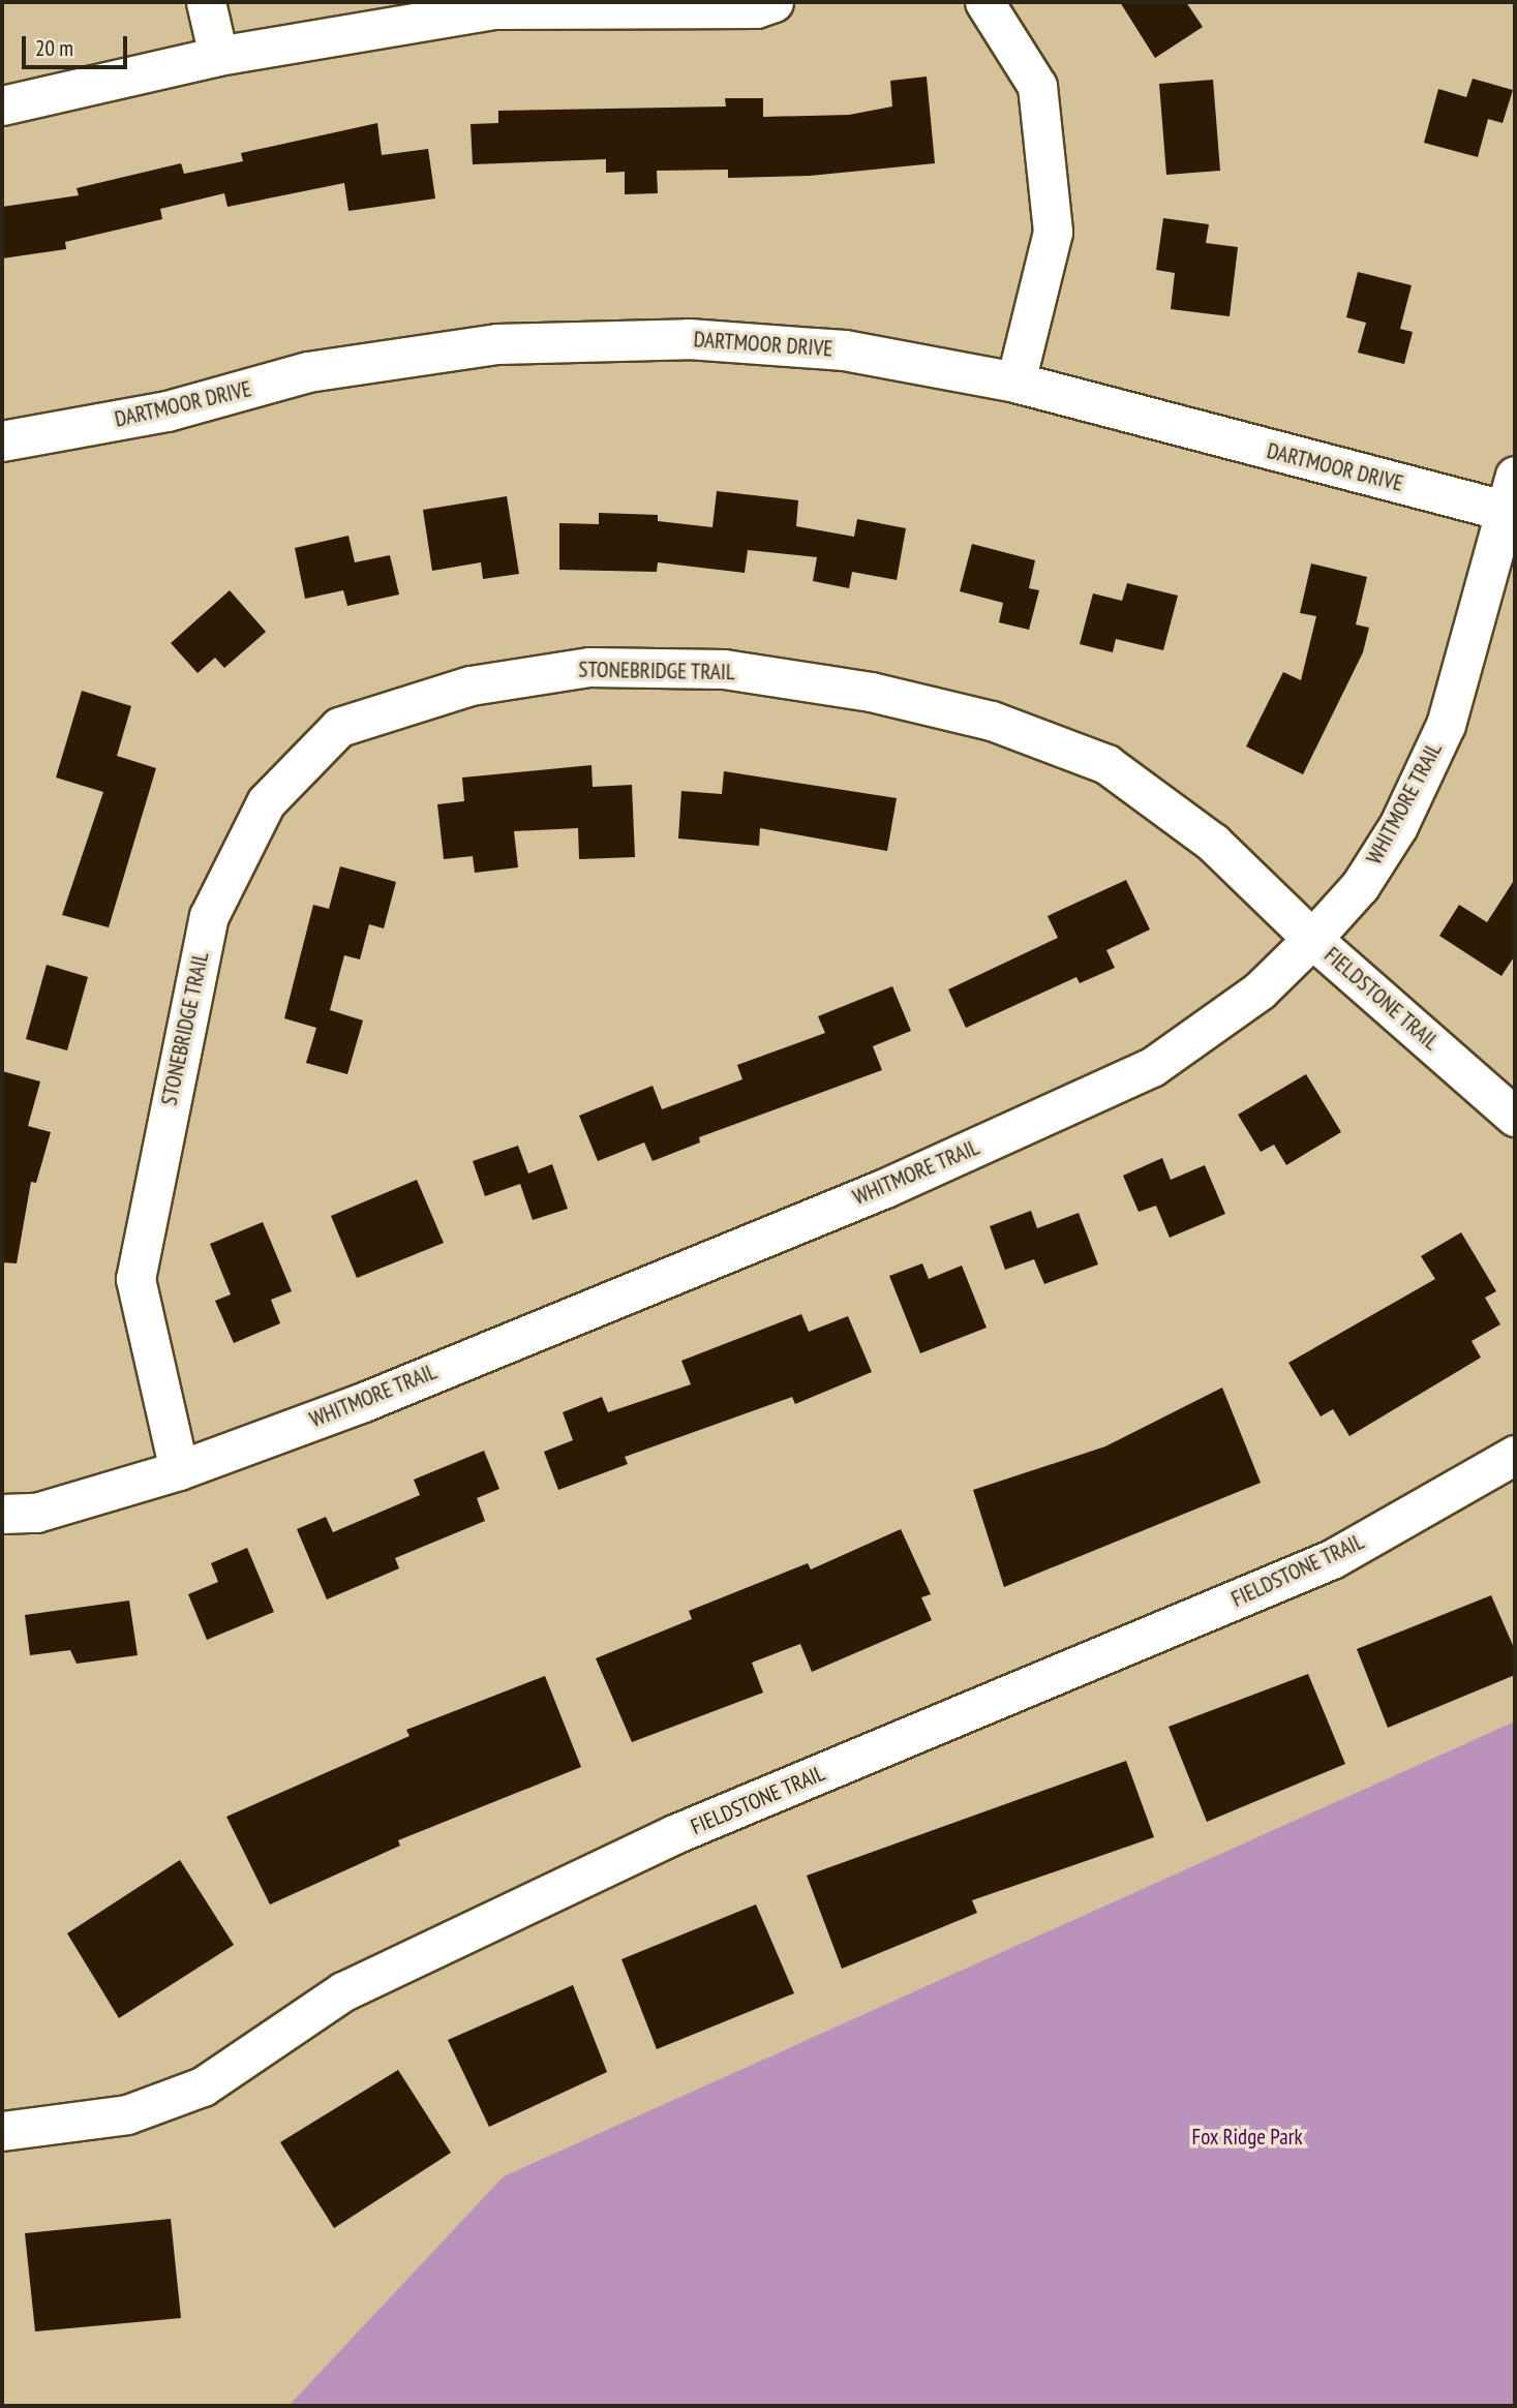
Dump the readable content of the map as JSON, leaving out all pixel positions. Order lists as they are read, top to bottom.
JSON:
{
  "streets": {
    "street": [
      "DARTMOOR DRIVE",
      "STONEBRIDGE TRAIL",
      "WHITMORE TRAIL",
      "FIELDSTONE TRAIL"
    ]
  },
  "crossings": [
    ["DARTMOOR DRIVE", "WHITMORE TRAIL"],
    ["STONEBRIDGE TRAIL", "WHITMORE TRAIL"],
    ["STONEBRIDGE TRAIL", "FIELDSTONE TRAIL"],
    ["WHITMORE TRAIL", "FIELDSTONE TRAIL"]
  ],
  "parks": ["Fox Ridge Park"],
  "scale_bar": "20 m"
}
